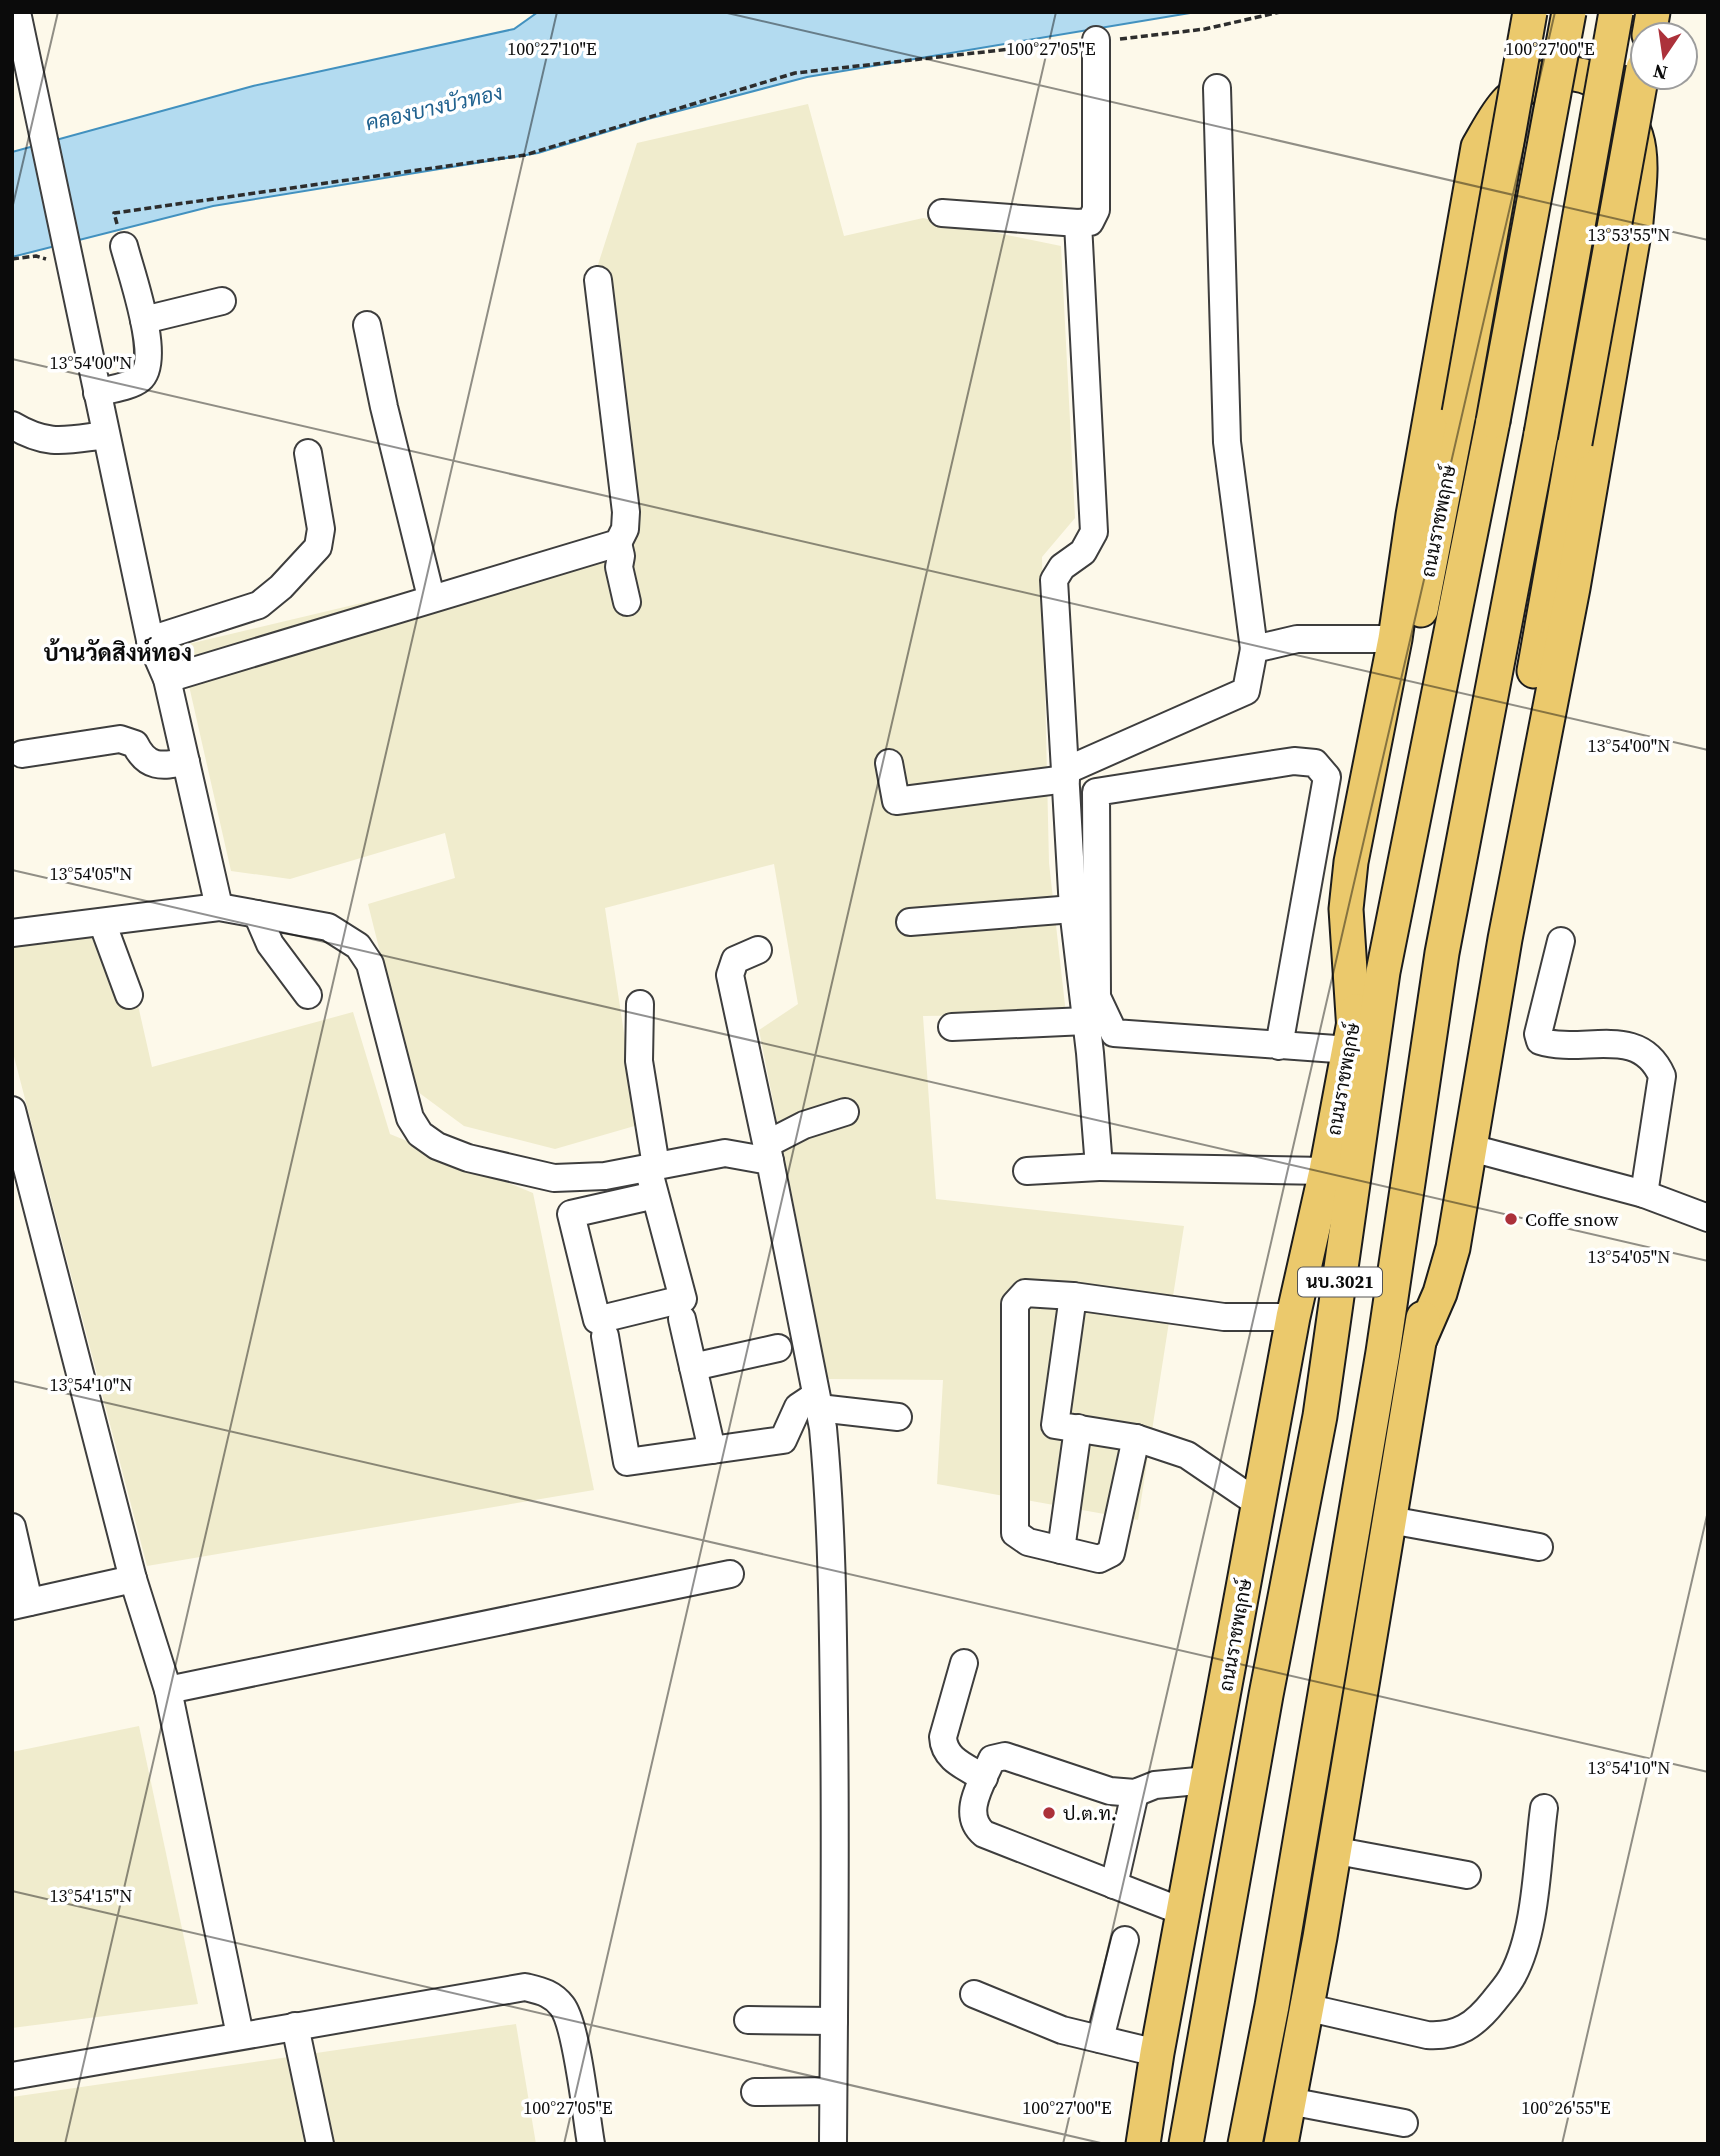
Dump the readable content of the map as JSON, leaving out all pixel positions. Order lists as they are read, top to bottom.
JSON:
{
  "streets": {
    "main road": ["ถนนราชพฤกษ์", "นบ.3021"]
  },
  "districts": ["บ้านวัดสิงห์ทอง"],
  "water": ["คลองบางบัวทอง"],
  "places": ["Coffe snow", "ป.ต.ท."],
  "north": "bottom",
  "coordinates": [
    "100°27'10\"E",
    "100°27'05\"E",
    "100°27'00\"E",
    "13°53'55\"N",
    "13°54'00\"N",
    "13°54'05\"N",
    "13°54'10\"N",
    "13°54'15\"N",
    "100°26'55\"E"
  ]
}
